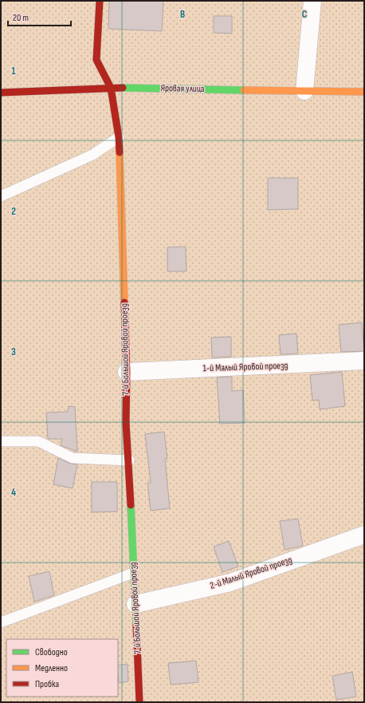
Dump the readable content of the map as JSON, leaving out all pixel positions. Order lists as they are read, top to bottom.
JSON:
{
  "streets": {
    "street": [
      "Яровая улица",
      "7-й Большой Яровой проезд",
      "1-й Малый Яровой проезд",
      "2-й Малый Яровой проезд"
    ]
  },
  "crossings": [
    ["Яровая улица", "7-й Большой Яровой проезд"],
    ["7-й Большой Яровой проезд", "1-й Малый Яровой проезд"],
    ["7-й Большой Яровой проезд", "2-й Малый Яровой проезд"]
  ],
  "legend": ["Свободно", "Медленно", "Пробка"],
  "scale_bar": "20 m",
  "grid": {
    "columns": ["B", "C"],
    "rows": [
      "1",
      "2",
      "3",
      "4"
    ]
  }
}
